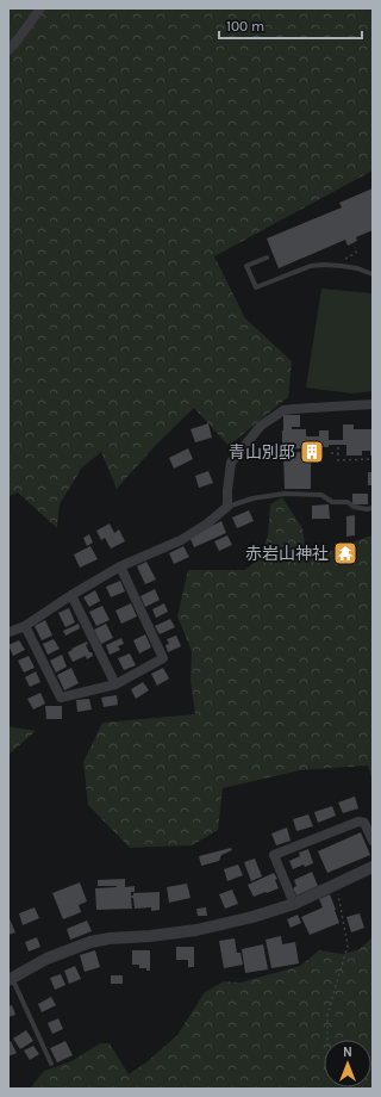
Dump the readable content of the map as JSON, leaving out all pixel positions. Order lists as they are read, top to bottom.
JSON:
{
  "places": {
    "building": ["青山別邸"],
    "temple": ["赤岩山神社"]
  },
  "scale_bar": "100 m",
  "north": "top"
}
